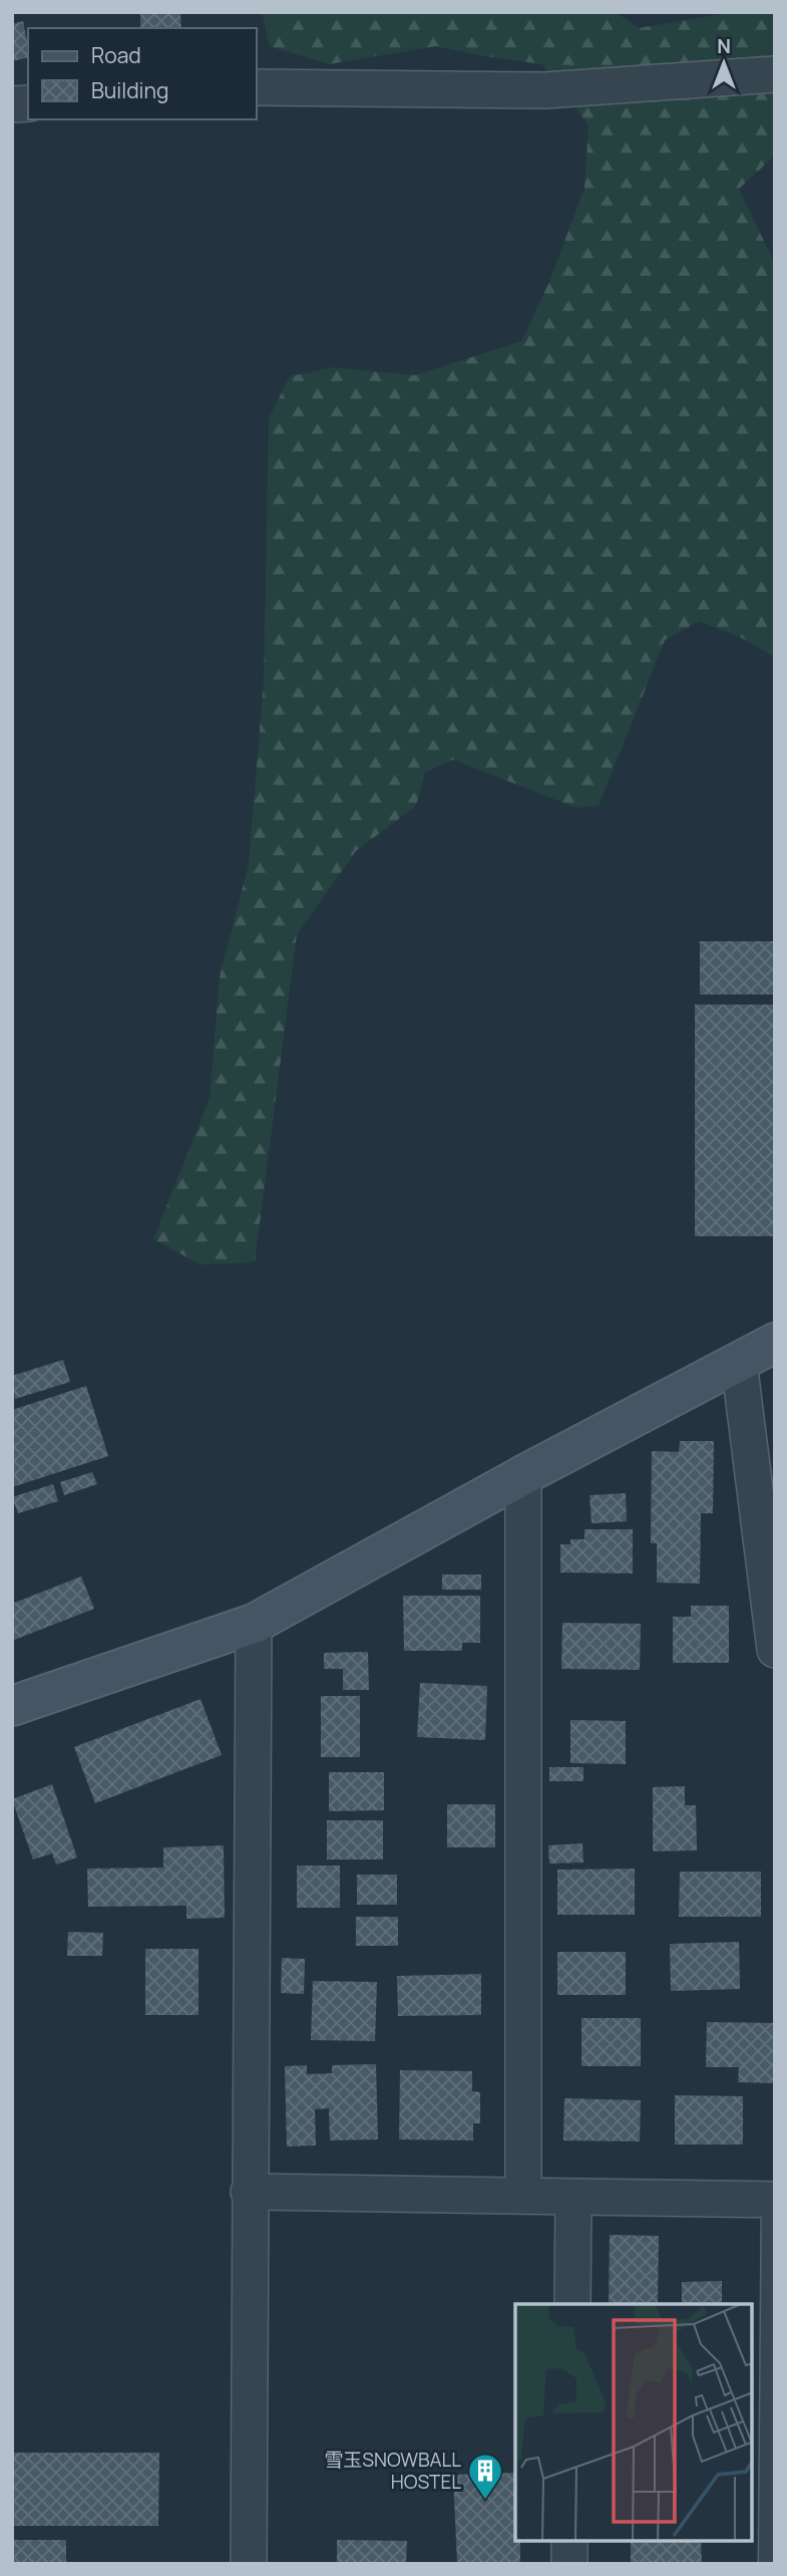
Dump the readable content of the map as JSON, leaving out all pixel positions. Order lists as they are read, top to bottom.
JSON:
{
  "places": {
    "building": ["雪玉SNOWBALL HOSTEL"]
  },
  "legend": ["Road", "Building"],
  "north": "top"
}
